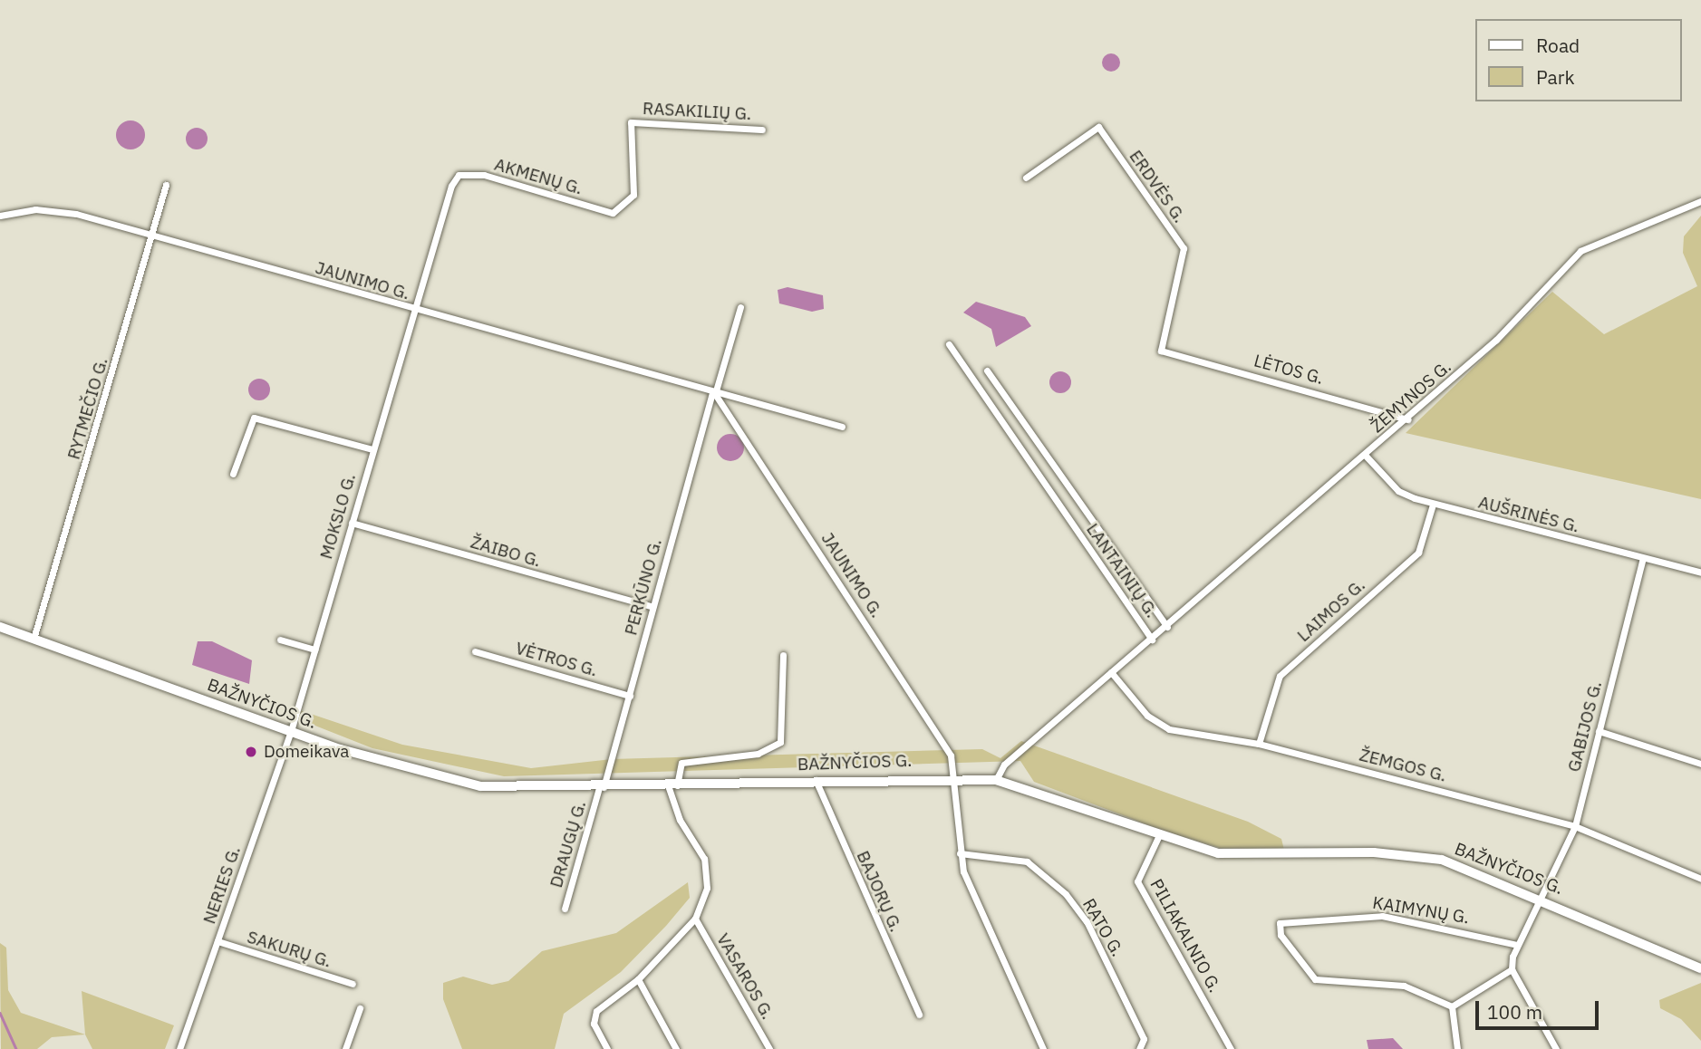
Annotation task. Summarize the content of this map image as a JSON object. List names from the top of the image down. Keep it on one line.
{"streets":{"main road":["BAŽNYČIOS G."],"street":["RASAKILIŲ G.","AKMENŲ G.","ERDVĖS G.","JAUNIMO G.","LĖTOS G.","ŽEMYNOS G.","RYTMEČIO G.","AUŠRINĖS G.","MOKSLO G.","ŽAIBO G.","LANTAINIŲ G.","PERKŪNO G.","LAIMOS G.","VĖTROS G.","GABIJOS G.","ŽEMGOS G.","DRAUGŲ G.","NERIES G.","BAJORŲ G.","KAIMYNŲ G.","RATO G.","PILIAKALNIO G.","SAKURŲ G.","VASAROS G."]},"crossings":[["RASAKILIŲ G.","AKMENŲ G."],["AKMENŲ G.","JAUNIMO G."],["AKMENŲ G.","MOKSLO G."],["ERDVĖS G.","LĖTOS G."],["JAUNIMO G.","RYTMEČIO G."],["JAUNIMO G.","MOKSLO G."],["JAUNIMO G.","PERKŪNO G."],["JAUNIMO G.","BAŽNYČIOS G."],["LĖTOS G.","ŽEMYNOS G."],["ŽEMYNOS G.","AUŠRINĖS G."],["ŽEMYNOS G.","LANTAINIŲ G."],["RYTMEČIO G.","BAŽNYČIOS G."],["AUŠRINĖS G.","LAIMOS G."],["AUŠRINĖS G.","GABIJOS G."],["MOKSLO G.","ŽAIBO G."],["MOKSLO G.","BAŽNYČIOS G."],["MOKSLO G.","NERIES G."],["ŽAIBO G.","PERKŪNO G."],["LANTAINIŲ G.","BAŽNYČIOS G."],["LANTAINIŲ G.","ŽEMGOS G."],["PERKŪNO G.","VĖTROS G."],["PERKŪNO G.","BAŽNYČIOS G."],["PERKŪNO G.","DRAUGŲ G."],["LAIMOS G.","ŽEMGOS G."],["BAŽNYČIOS G.","GABIJOS G."],["BAŽNYČIOS G.","DRAUGŲ G."],["BAŽNYČIOS G.","NERIES G."],["BAŽNYČIOS G.","BAJORŲ G."],["BAŽNYČIOS G.","PILIAKALNIO G."],["GABIJOS G.","ŽEMGOS G."],["GABIJOS G.","KAIMYNŲ G."],["NERIES G.","SAKURŲ G."]],"places":["Domeikava"],"legend":["Road","Park"],"scale_bar":"100 m"}
